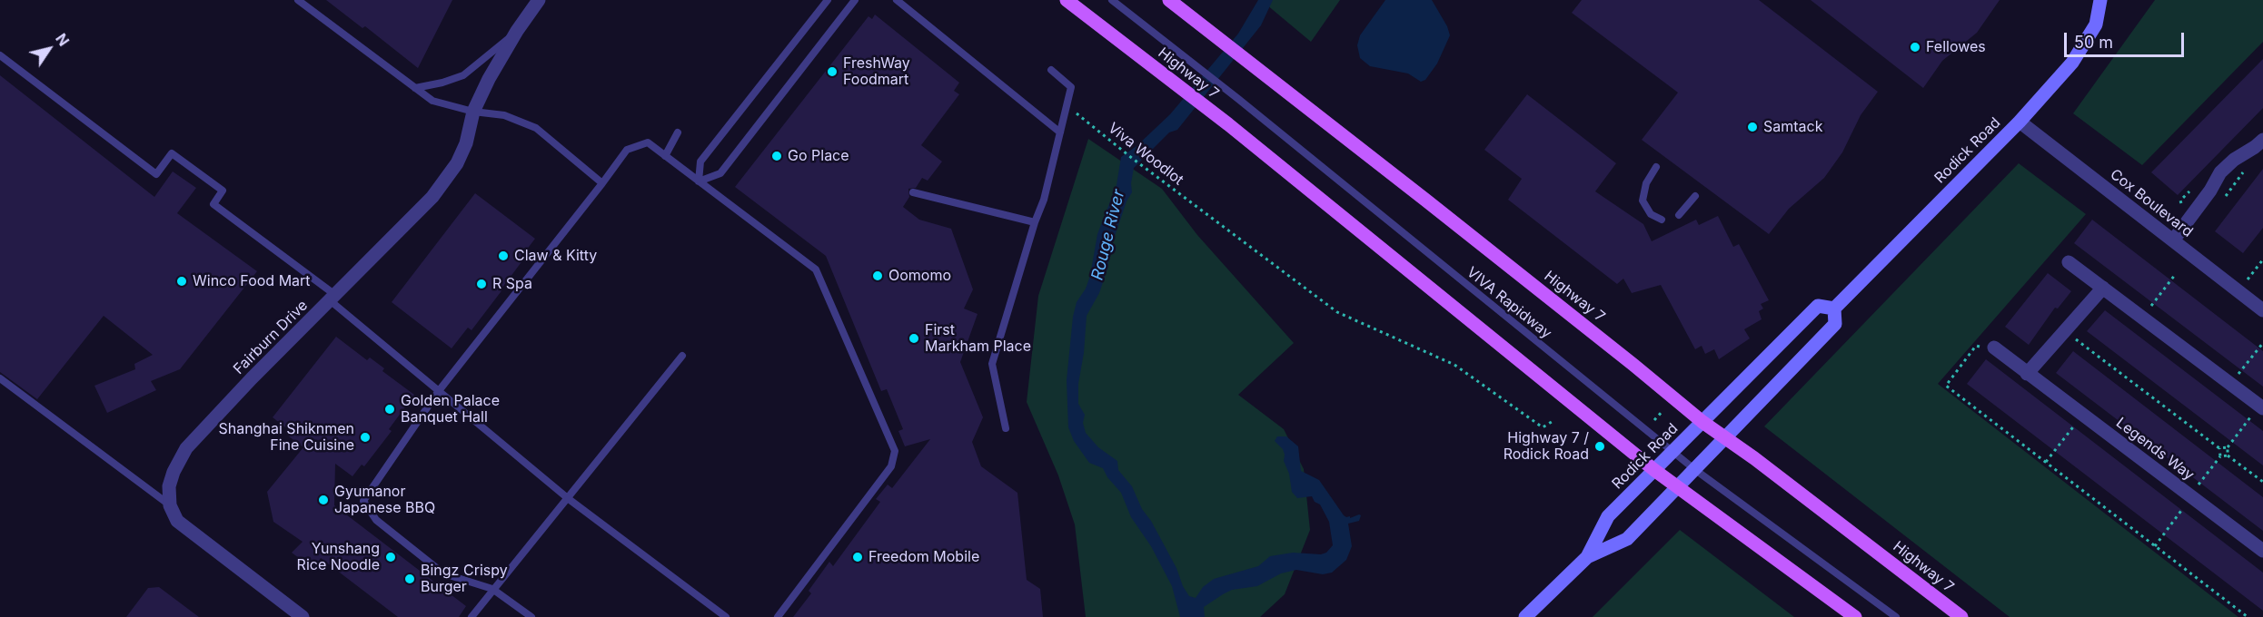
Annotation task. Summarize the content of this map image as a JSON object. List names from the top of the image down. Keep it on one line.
{"streets":{"main road":["Highway 7","Rodick Road"],"street":["Cox Boulevard","Fairburn Drive","Legends Way"],"lane":["VIVA Rapidway"],"path":["Viva Woodlot"]},"crossings":[["Highway 7","Rodick Road"],["Rodick Road","Cox Boulevard"],["Rodick Road","VIVA Rapidway"]],"water":["Rouge River"],"places":["Fellowes","FreshWay Foodmart","Samtack","Go Place","Claw & Kitty","Oomomo","Winco Food Mart","R Spa","First Markham Place","Golden Palace Banquet Hall","Shanghai Shiknmen Fine Cuisine","Highway 7 / Rodick Road","Gyumanor Japanese BBQ","Yunshang Rice Noodle","Freedom Mobile","Bingz Crispy Burger"],"scale_bar":"50 m","north":"top right"}
